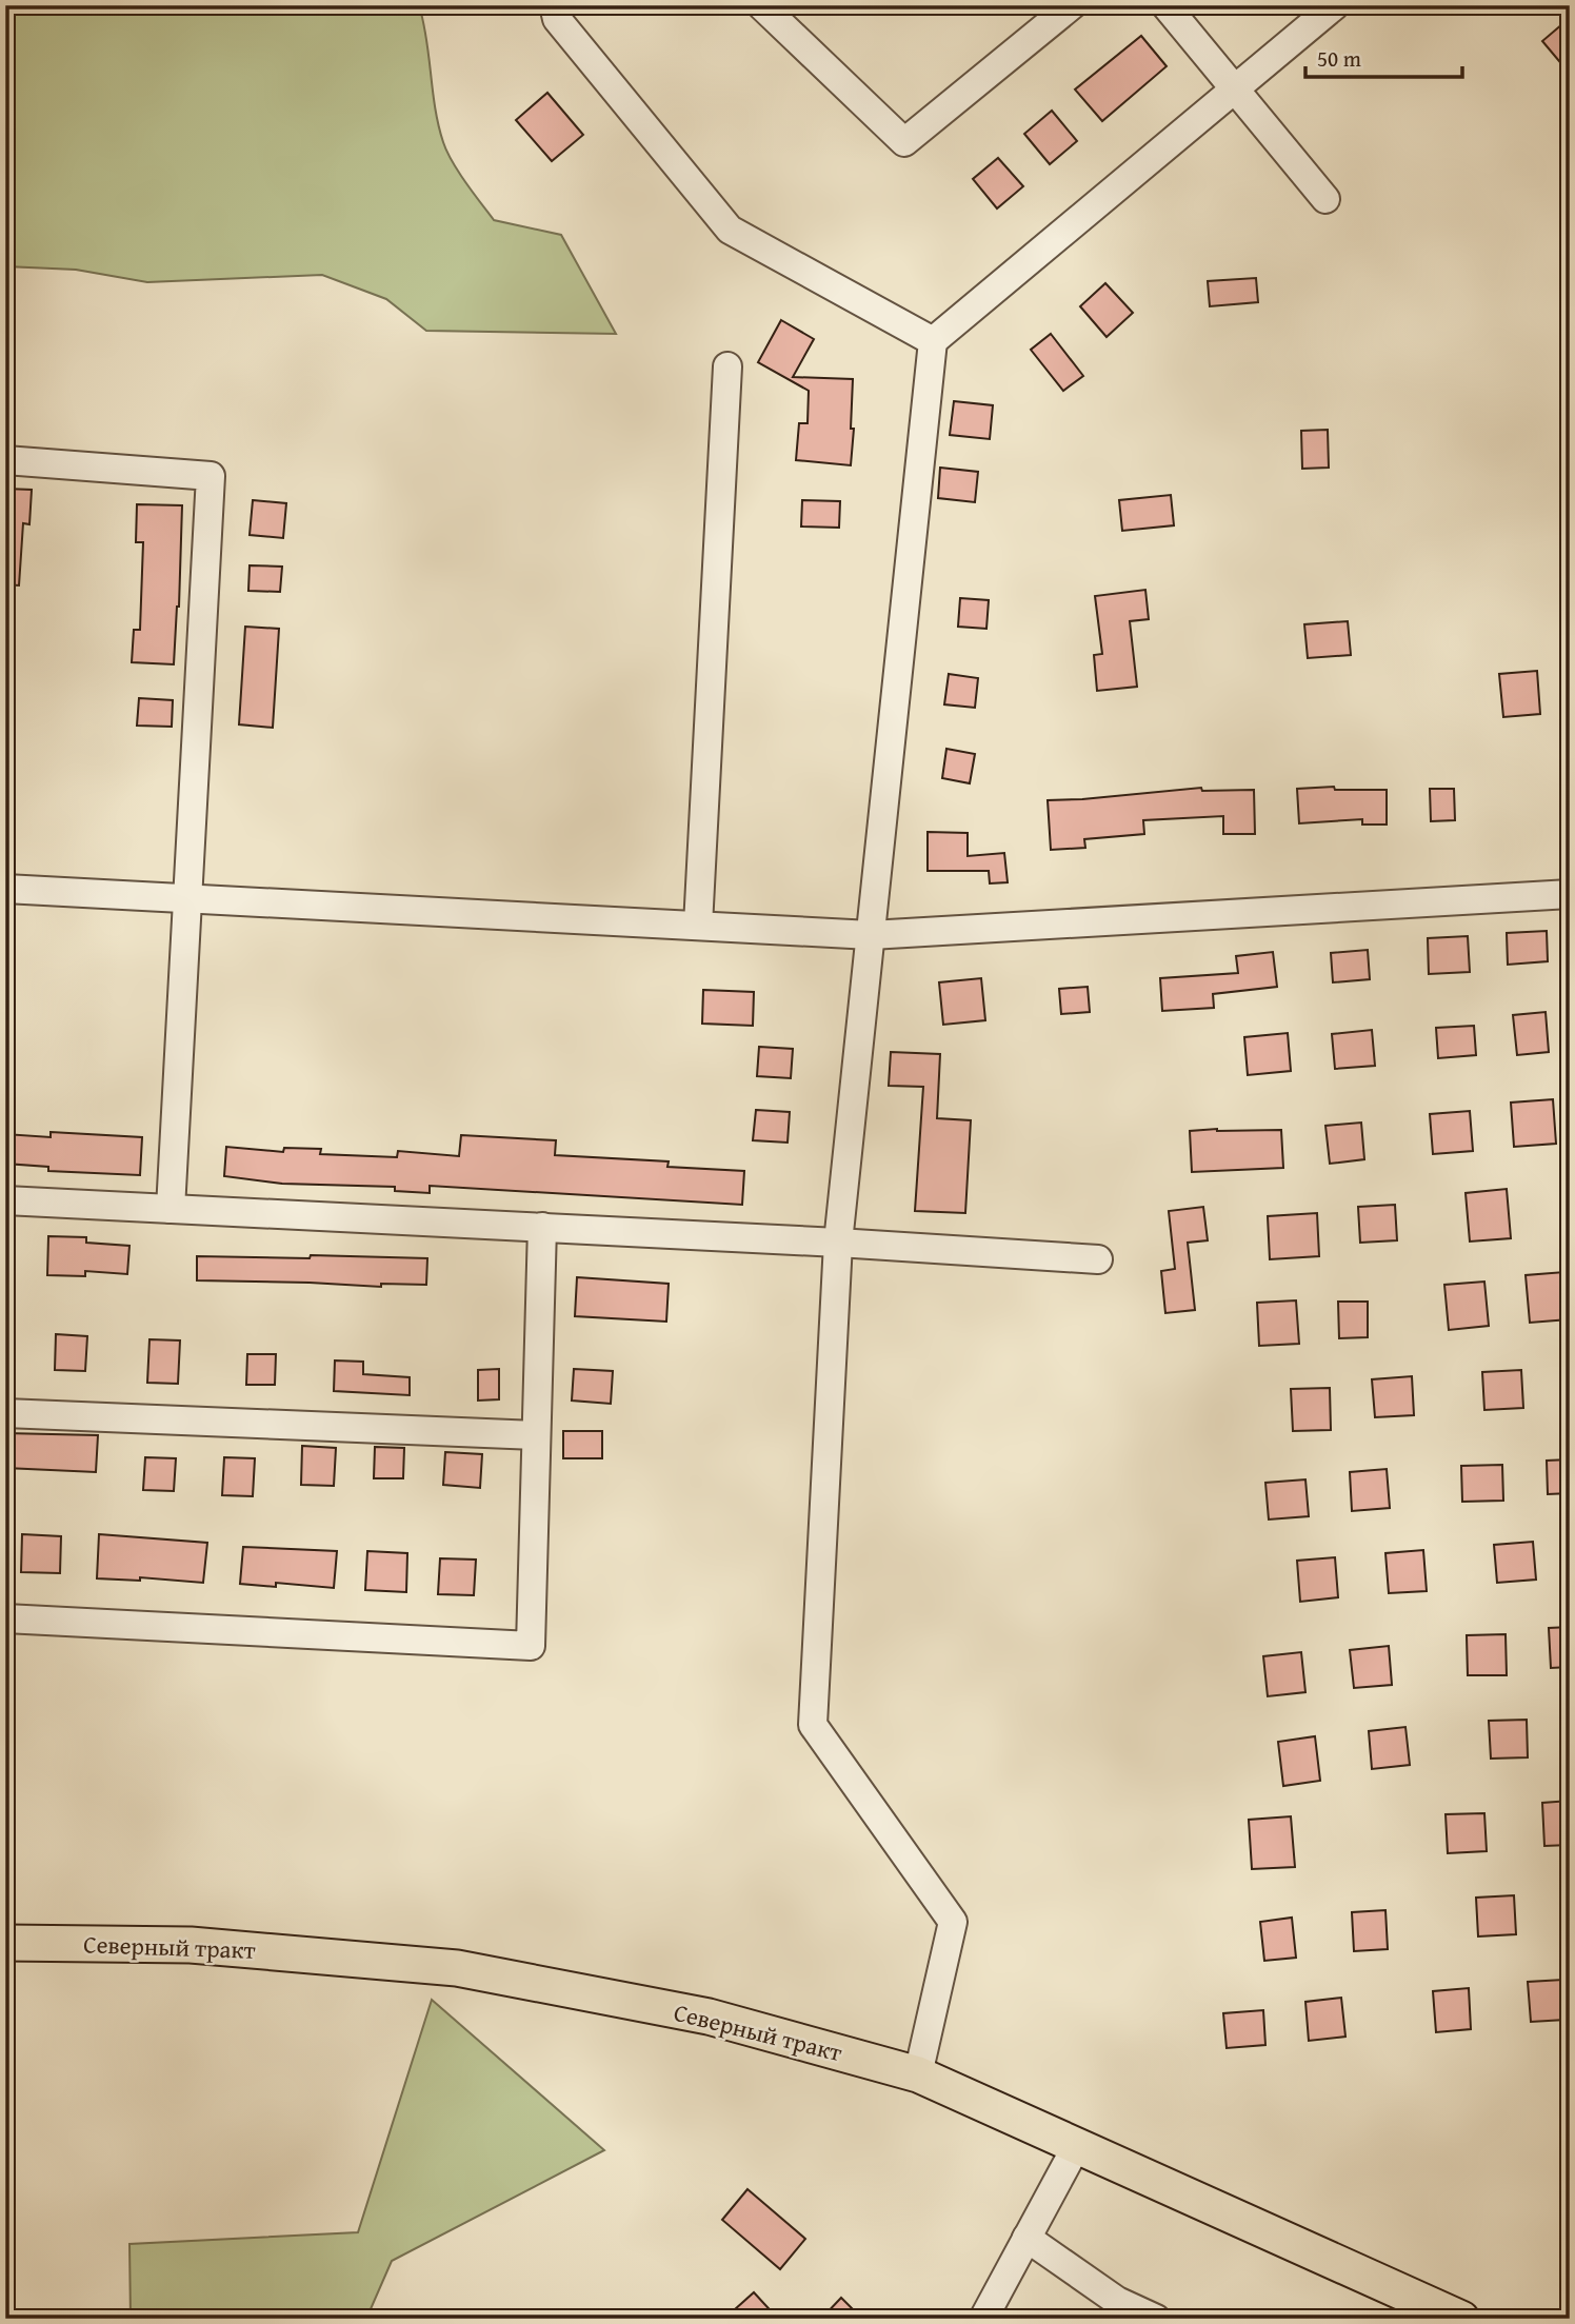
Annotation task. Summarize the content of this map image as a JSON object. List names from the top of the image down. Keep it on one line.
{"streets":{"main road":["Северный тракт"]},"scale_bar":"50 m"}
